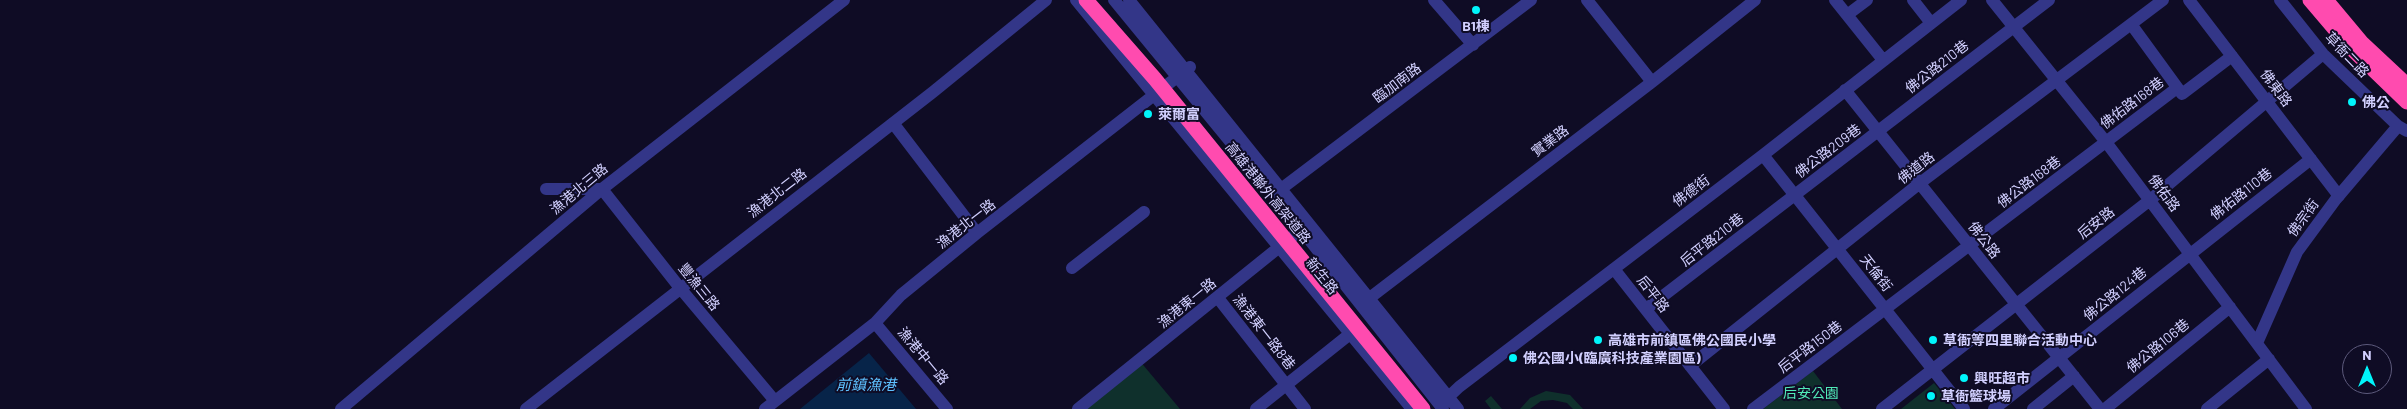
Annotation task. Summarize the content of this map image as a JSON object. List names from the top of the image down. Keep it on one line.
{"streets":{"highway":["高雄港聯外高架道路"],"street":["草衙二路","佛公路210巷","臨加南路","佛東路","佛佑路168巷","實業路","佛公路209巷","佛道路","佛公路168巷","漁港北三路","佛德街","漁港北二路","佛佑路","佛佑路110巷","佛宗街","后安路","漁港北一路","后平路210巷","佛公路","天倫街","新生路","豐漁三路","后平路","佛公路124巷","漁港東一路","漁港東一路8巷","佛公路106巷","后平路150巷","漁港中一路"]},"crossings":[["草衙二路","佛宗街"],["草衙二路","后安路"],["佛公路210巷","佛公路209巷"],["佛公路210巷","佛佑路"],["佛公路210巷","佛公路"],["臨加南路","新生路"],["佛東路","佛佑路110巷"],["佛東路","佛宗街"],["佛東路","后安路"],["佛佑路168巷","佛公路168巷"],["佛佑路168巷","佛佑路"],["實業路","新生路"],["佛公路209巷","后平路210巷"],["佛公路209巷","佛公路"],["佛公路209巷","天倫街"],["佛道路","佛佑路"],["佛道路","佛公路"],["佛道路","天倫街"],["佛道路","后平路"],["佛公路168巷","佛佑路"],["佛公路168巷","佛公路"],["佛公路168巷","天倫街"],["佛公路168巷","后平路150巷"],["漁港北三路","豐漁三路"],["佛德街","高雄港聯外高架道路"],["佛德街","佛公路"],["佛德街","天倫街"],["佛德街","新生路"],["佛德街","后平路"],["漁港北二路","豐漁三路"],["高雄港聯外高架道路","新生路"],["佛佑路","佛佑路110巷"],["佛佑路","佛宗街"],["佛佑路","后安路"],["佛佑路","佛公路124巷"],["佛佑路","佛公路106巷"],["佛佑路110巷","佛公路124巷"],["后安路","佛公路"],["后安路","天倫街"],["漁港北一路","新生路"],["漁港北一路","豐漁三路"],["漁港北一路","漁港中一路"],["后平路210巷","天倫街"],["后平路210巷","后平路"],["佛公路","佛公路124巷"],["天倫街","后平路150巷"],["新生路","漁港東一路"],["漁港東一路","漁港東一路8巷"]],"water":["前鎮漁港"],"parks":["后安公園"],"places":["B1棟","佛公","萊爾富","高雄市前鎮區佛公國民小學","草衙等四里聯合活動中心","佛公國小(臨廣科技產業園區)","興旺超市","草衙籃球場"],"north":"top"}
